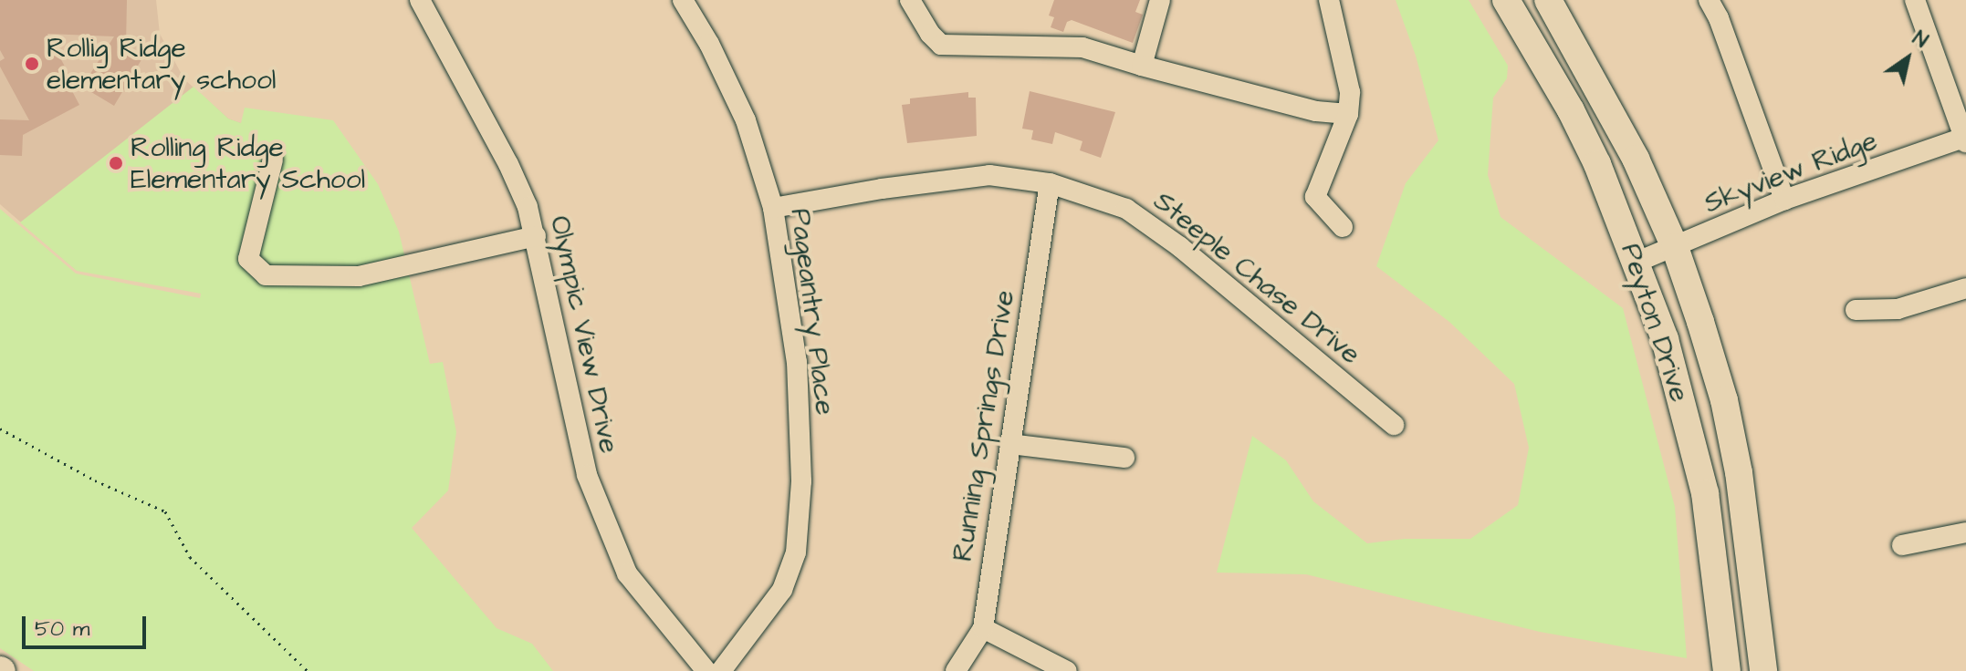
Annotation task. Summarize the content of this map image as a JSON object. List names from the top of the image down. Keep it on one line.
{"streets":{"main road":["Peyton Drive"],"street":["Skyview Ridge","Steeple Chase Drive","Pageantry Place","Olympic View Drive","Running Springs Drive"]},"crossings":[["Skyview Ridge","Peyton Drive"],["Steeple Chase Drive","Pageantry Place"],["Steeple Chase Drive","Running Springs Drive"]],"places":["Rollig Ridge elementary school","Rolling Ridge Elementary School"],"scale_bar":"50 m","north":"top right"}
